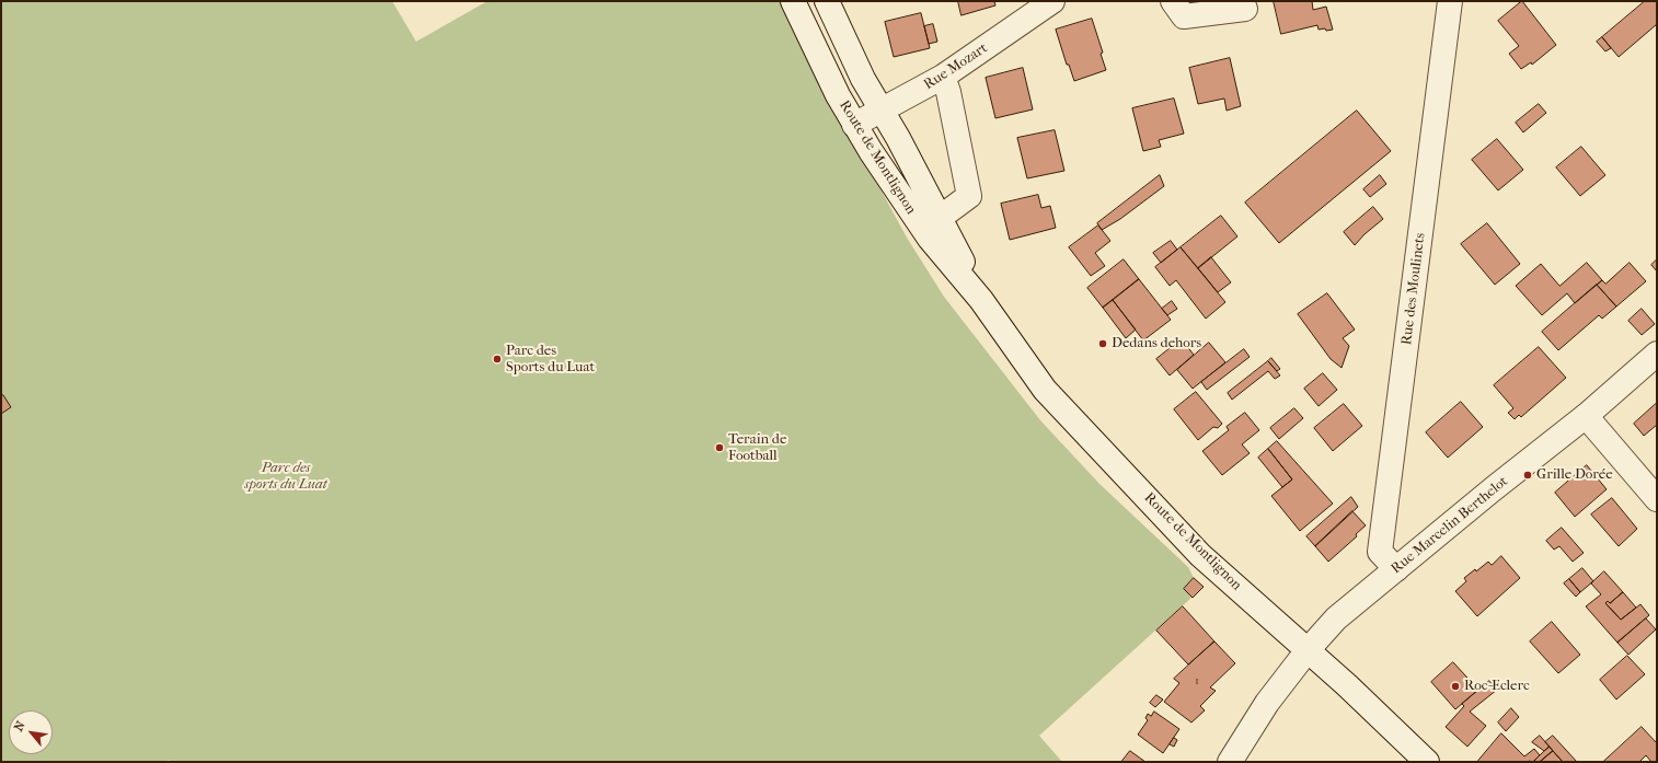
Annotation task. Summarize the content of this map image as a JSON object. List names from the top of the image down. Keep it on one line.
{"streets":{"street":["Rue Mozart","Route de Montlignon","Rue des Moulinets","Rue Marcelin Berthelot"]},"crossings":[["Rue Mozart","Route de Montlignon"],["Route de Montlignon","Rue Marcelin Berthelot"],["Rue des Moulinets","Rue Marcelin Berthelot"]],"parks":["Parc des sports du Luat"],"places":["Dedans dehors","Parc des Sports du Luat","Terain de Football","Grille Dorée","Roc-Eclerc"],"house_numbers":["1"],"north":"top left"}
